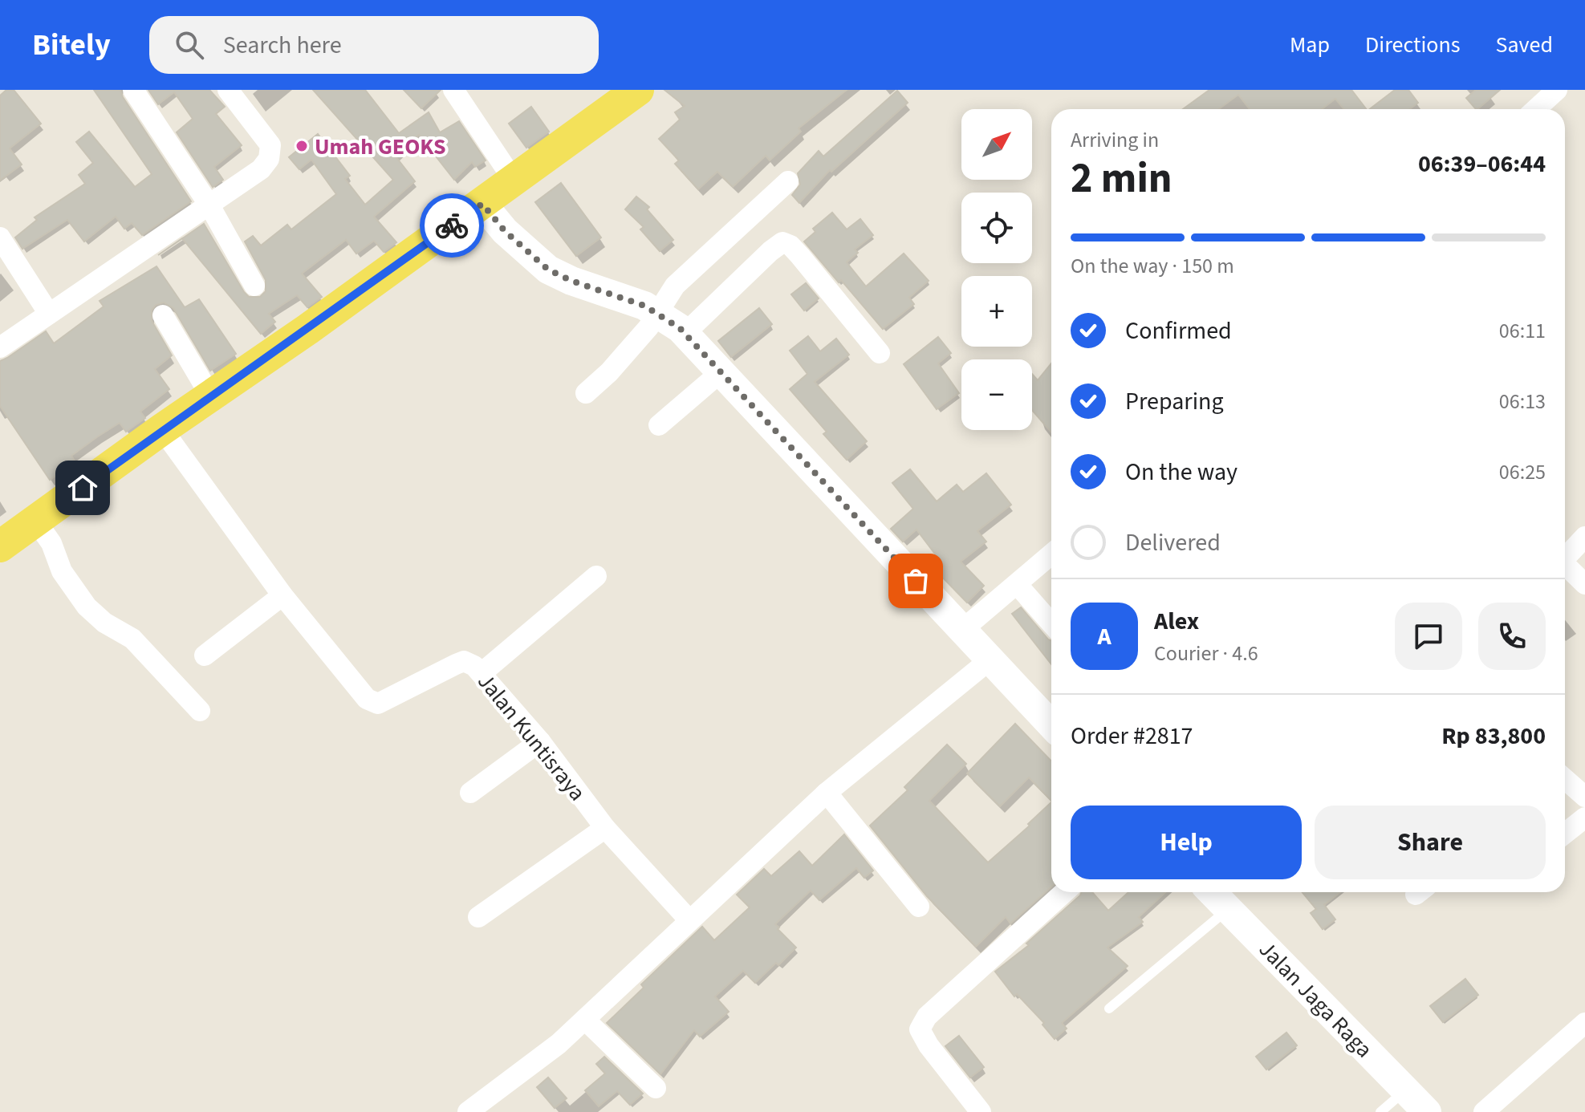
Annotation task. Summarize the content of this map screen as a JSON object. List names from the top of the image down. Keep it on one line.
{"streets":{"street":["Jalan Kuntisraya","Jalan Jaga Raga"]},"places":["Umah GEOKS"],"north":"top right","page":{"header":"Bitely","search":"Search here","nav":["Map","Directions","Saved"],"map_buttons":["+","−"],"heading":["2 min","Arriving in","06:39–06:44"],"panel":["Alex","Courier · 4.6","Order #2817","Rp 83,800"],"bar":"On the way · 150 m","list":[["Confirmed","06:11"],["Preparing","06:13"],["On the way","06:25"],"Delivered"],"round":"A","buttons":["Help","Share"]}}
